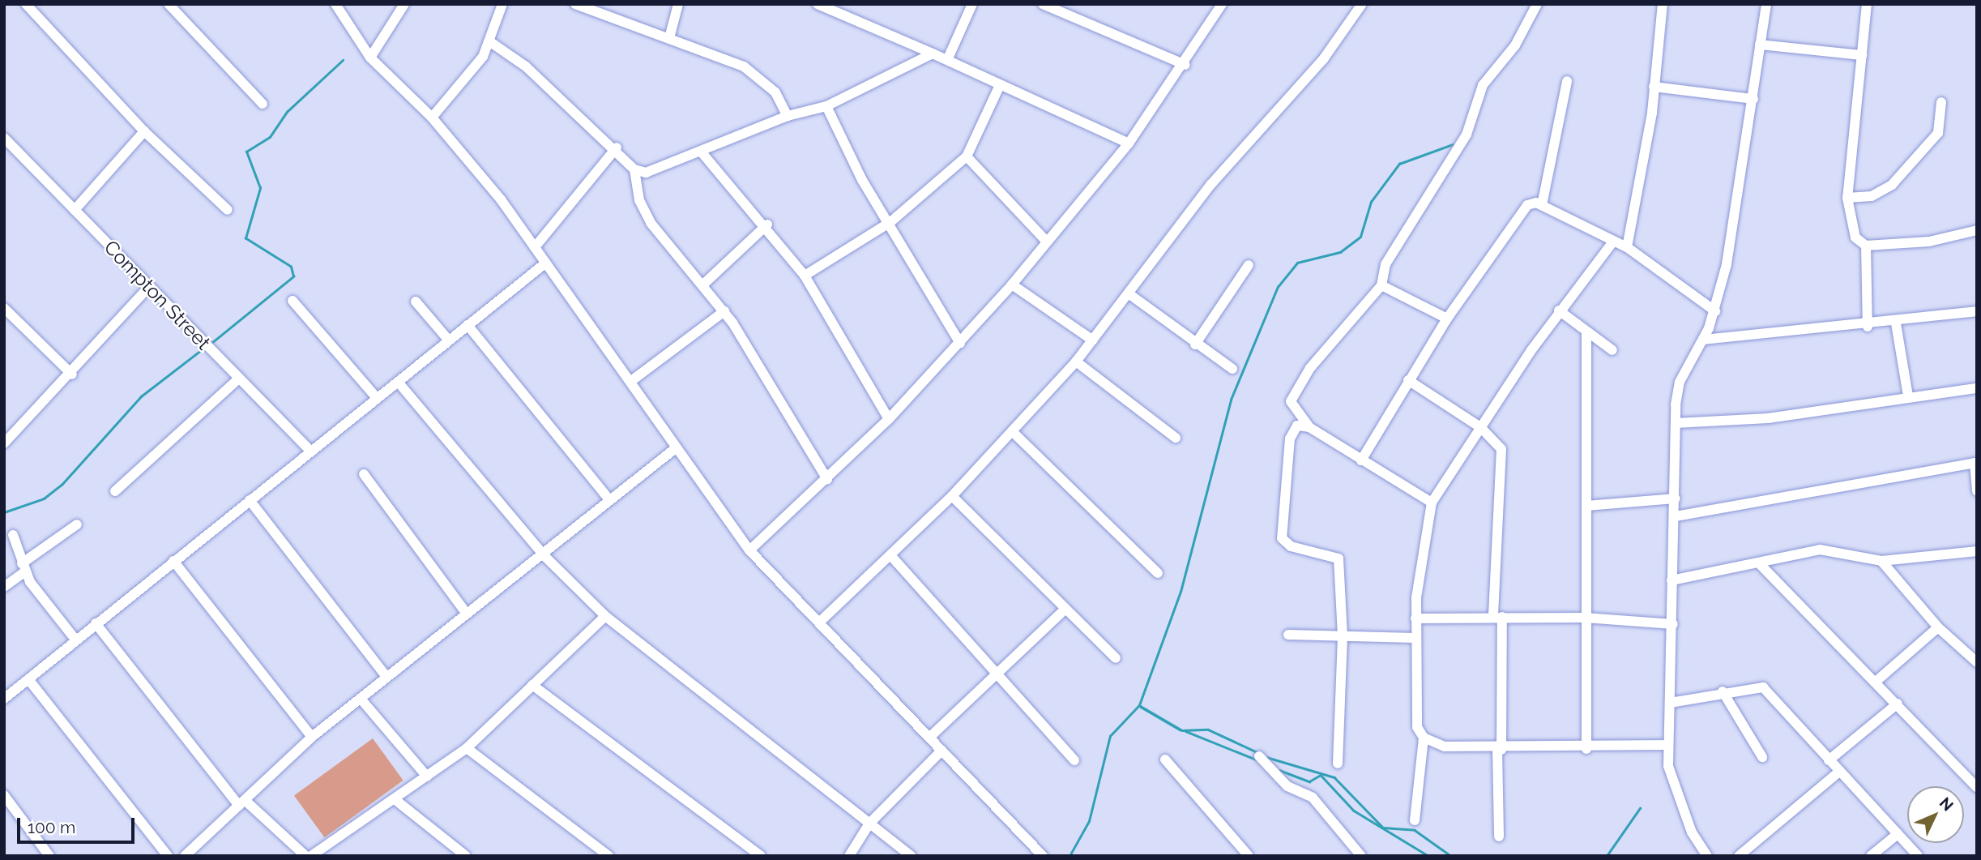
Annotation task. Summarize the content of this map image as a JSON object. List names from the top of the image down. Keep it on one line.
{"streets":{"street":["Compton Street"]},"scale_bar":"100 m","north":"top right"}
